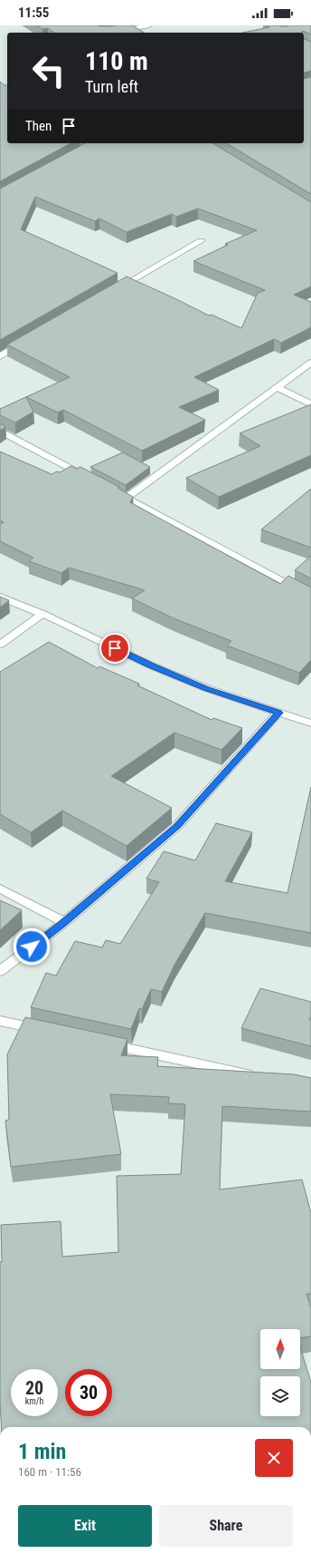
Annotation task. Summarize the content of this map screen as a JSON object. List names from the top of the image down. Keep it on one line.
{"north":"top","page":{"status":"11:55","turn":["110 m","Turn left"],"then":"Then","speed":"20 km/h","limit":"30","heading":["1 min","160 m · 11:56"],"buttons":["Exit","Share"]}}
